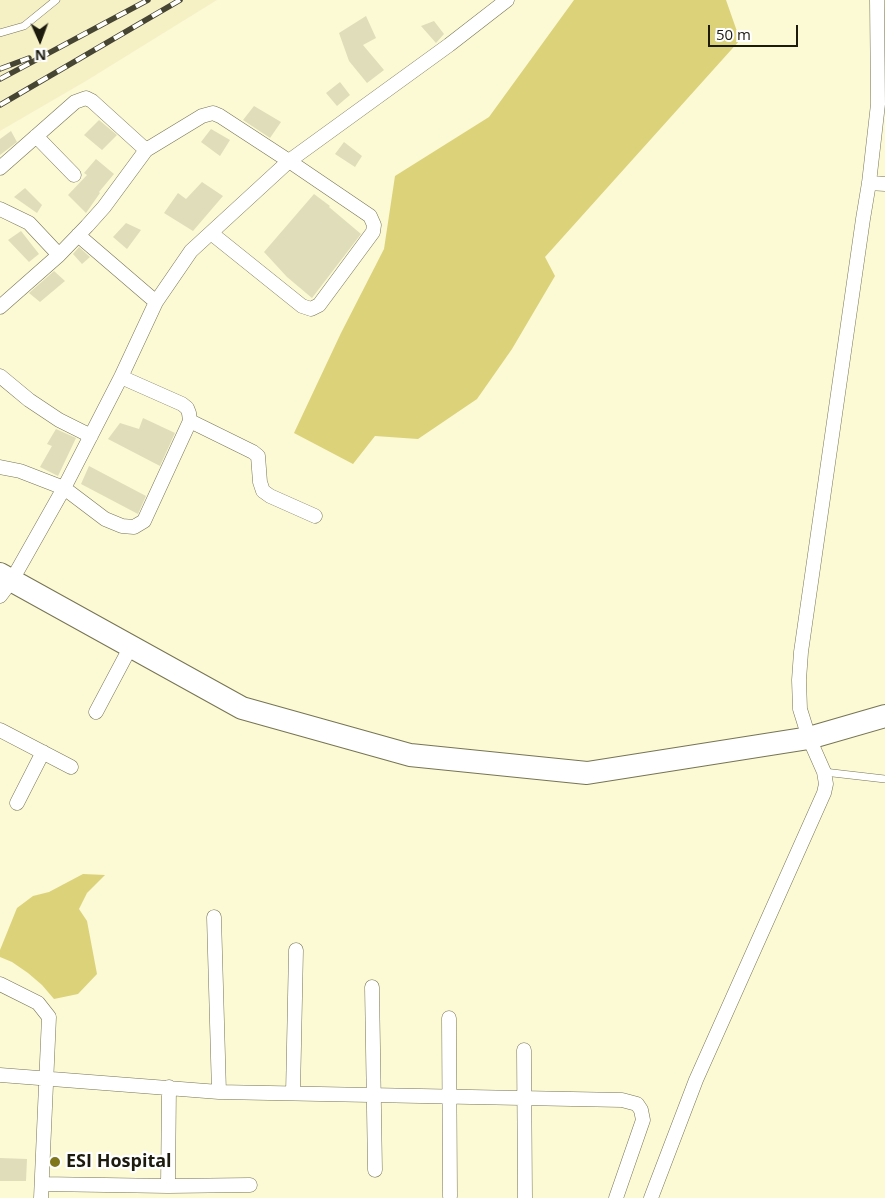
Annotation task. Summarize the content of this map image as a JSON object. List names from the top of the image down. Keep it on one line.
{"places":["ESI Hospital"],"scale_bar":"50 m","north":"bottom"}
